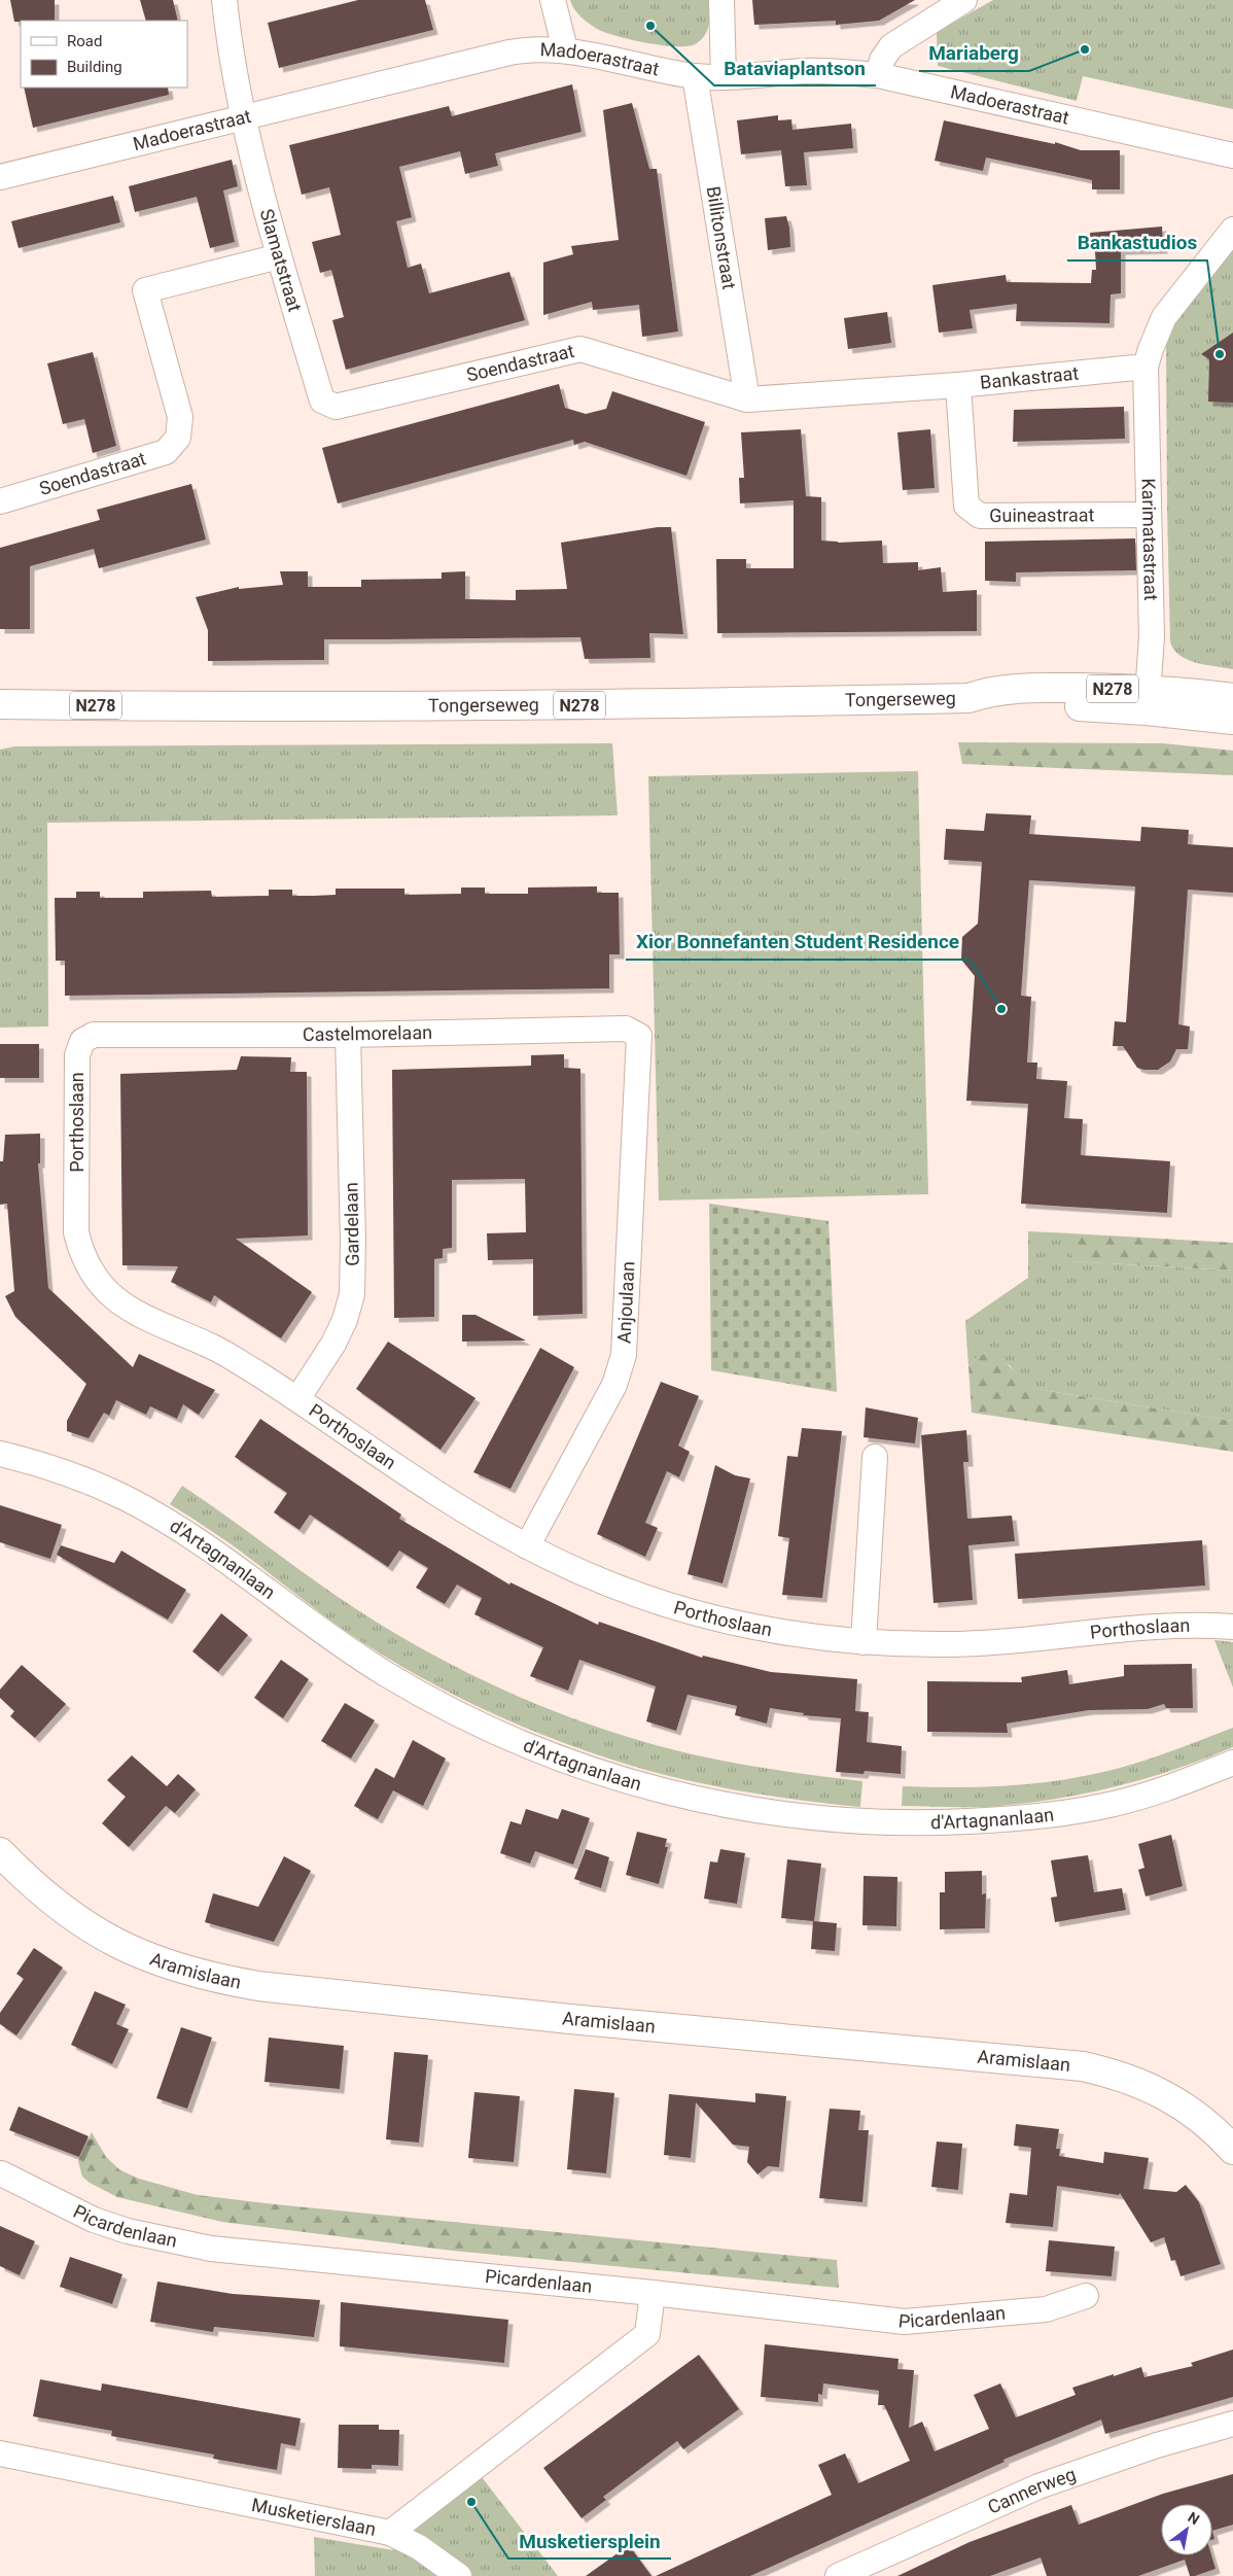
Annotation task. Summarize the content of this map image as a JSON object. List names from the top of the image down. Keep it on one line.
{"streets":{"main road":["N278","Tongerseweg","Aramislaan"],"street":["Madoerastraat","Billitonstraat","Slamatstraat","Soendastraat","Bankastraat","Guineastraat","Karimatastraat","Castelmorelaan","Porthoslaan","Gardelaan","Anjoulaan","d'Artagnanlaan","Picardenlaan","Cannerweg","Musketierslaan"]},"crossings":[["Madoerastraat","Billitonstraat"],["Madoerastraat","Slamatstraat"],["Billitonstraat","Soendastraat"],["Billitonstraat","Bankastraat"],["Slamatstraat","Soendastraat"],["Soendastraat","Bankastraat"],["Bankastraat","Guineastraat"],["Bankastraat","Karimatastraat"],["Guineastraat","Karimatastraat"],["Karimatastraat","Tongerseweg"],["Castelmorelaan","Porthoslaan"],["Castelmorelaan","Gardelaan"],["Castelmorelaan","Anjoulaan"],["Porthoslaan","Gardelaan"],["Porthoslaan","Anjoulaan"],["Picardenlaan","Musketierslaan"]],"places":["Bataviaplantson","Mariaberg","Bankastudios","Xior Bonnefanten Student Residence","Musketiersplein"],"legend":["Road","Building"],"north":"top right"}
